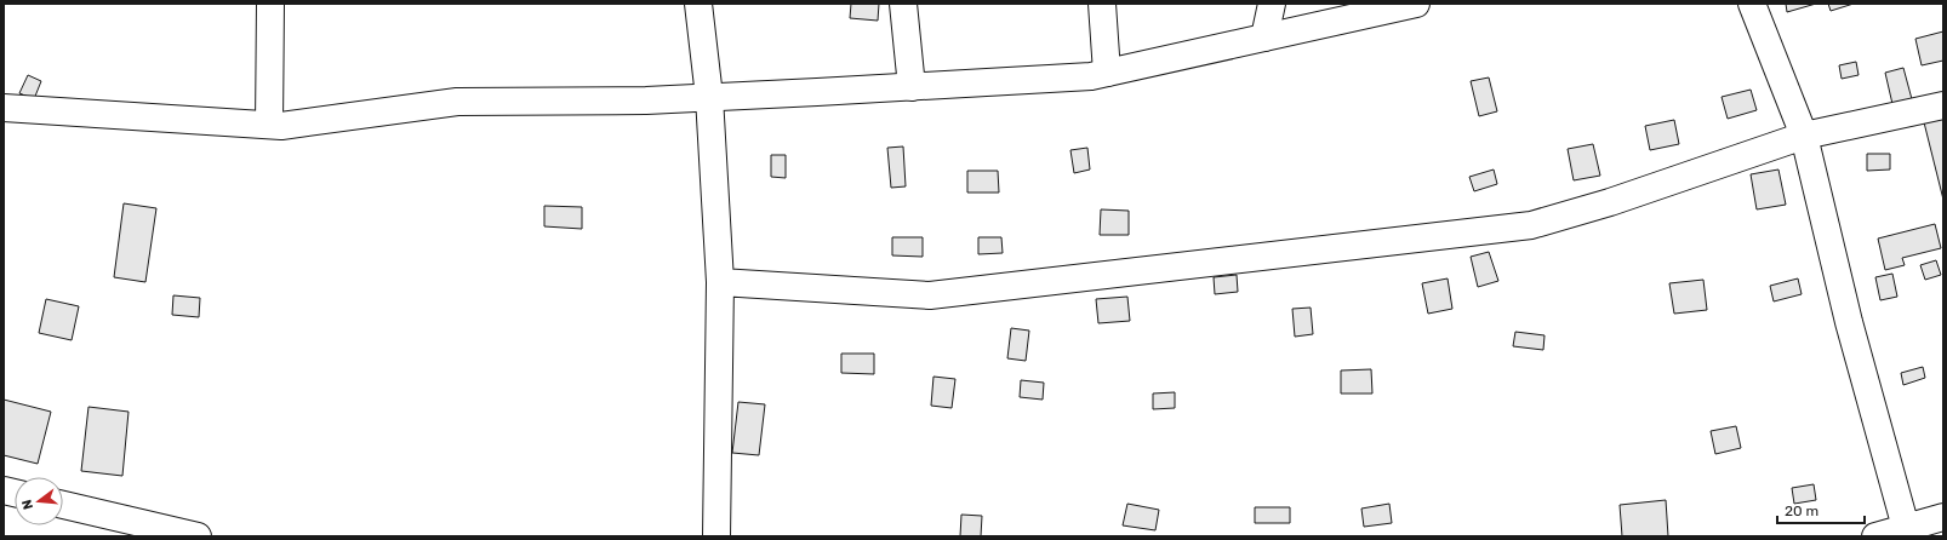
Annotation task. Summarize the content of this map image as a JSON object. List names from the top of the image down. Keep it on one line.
{"scale_bar":"20 m","north":"left"}
